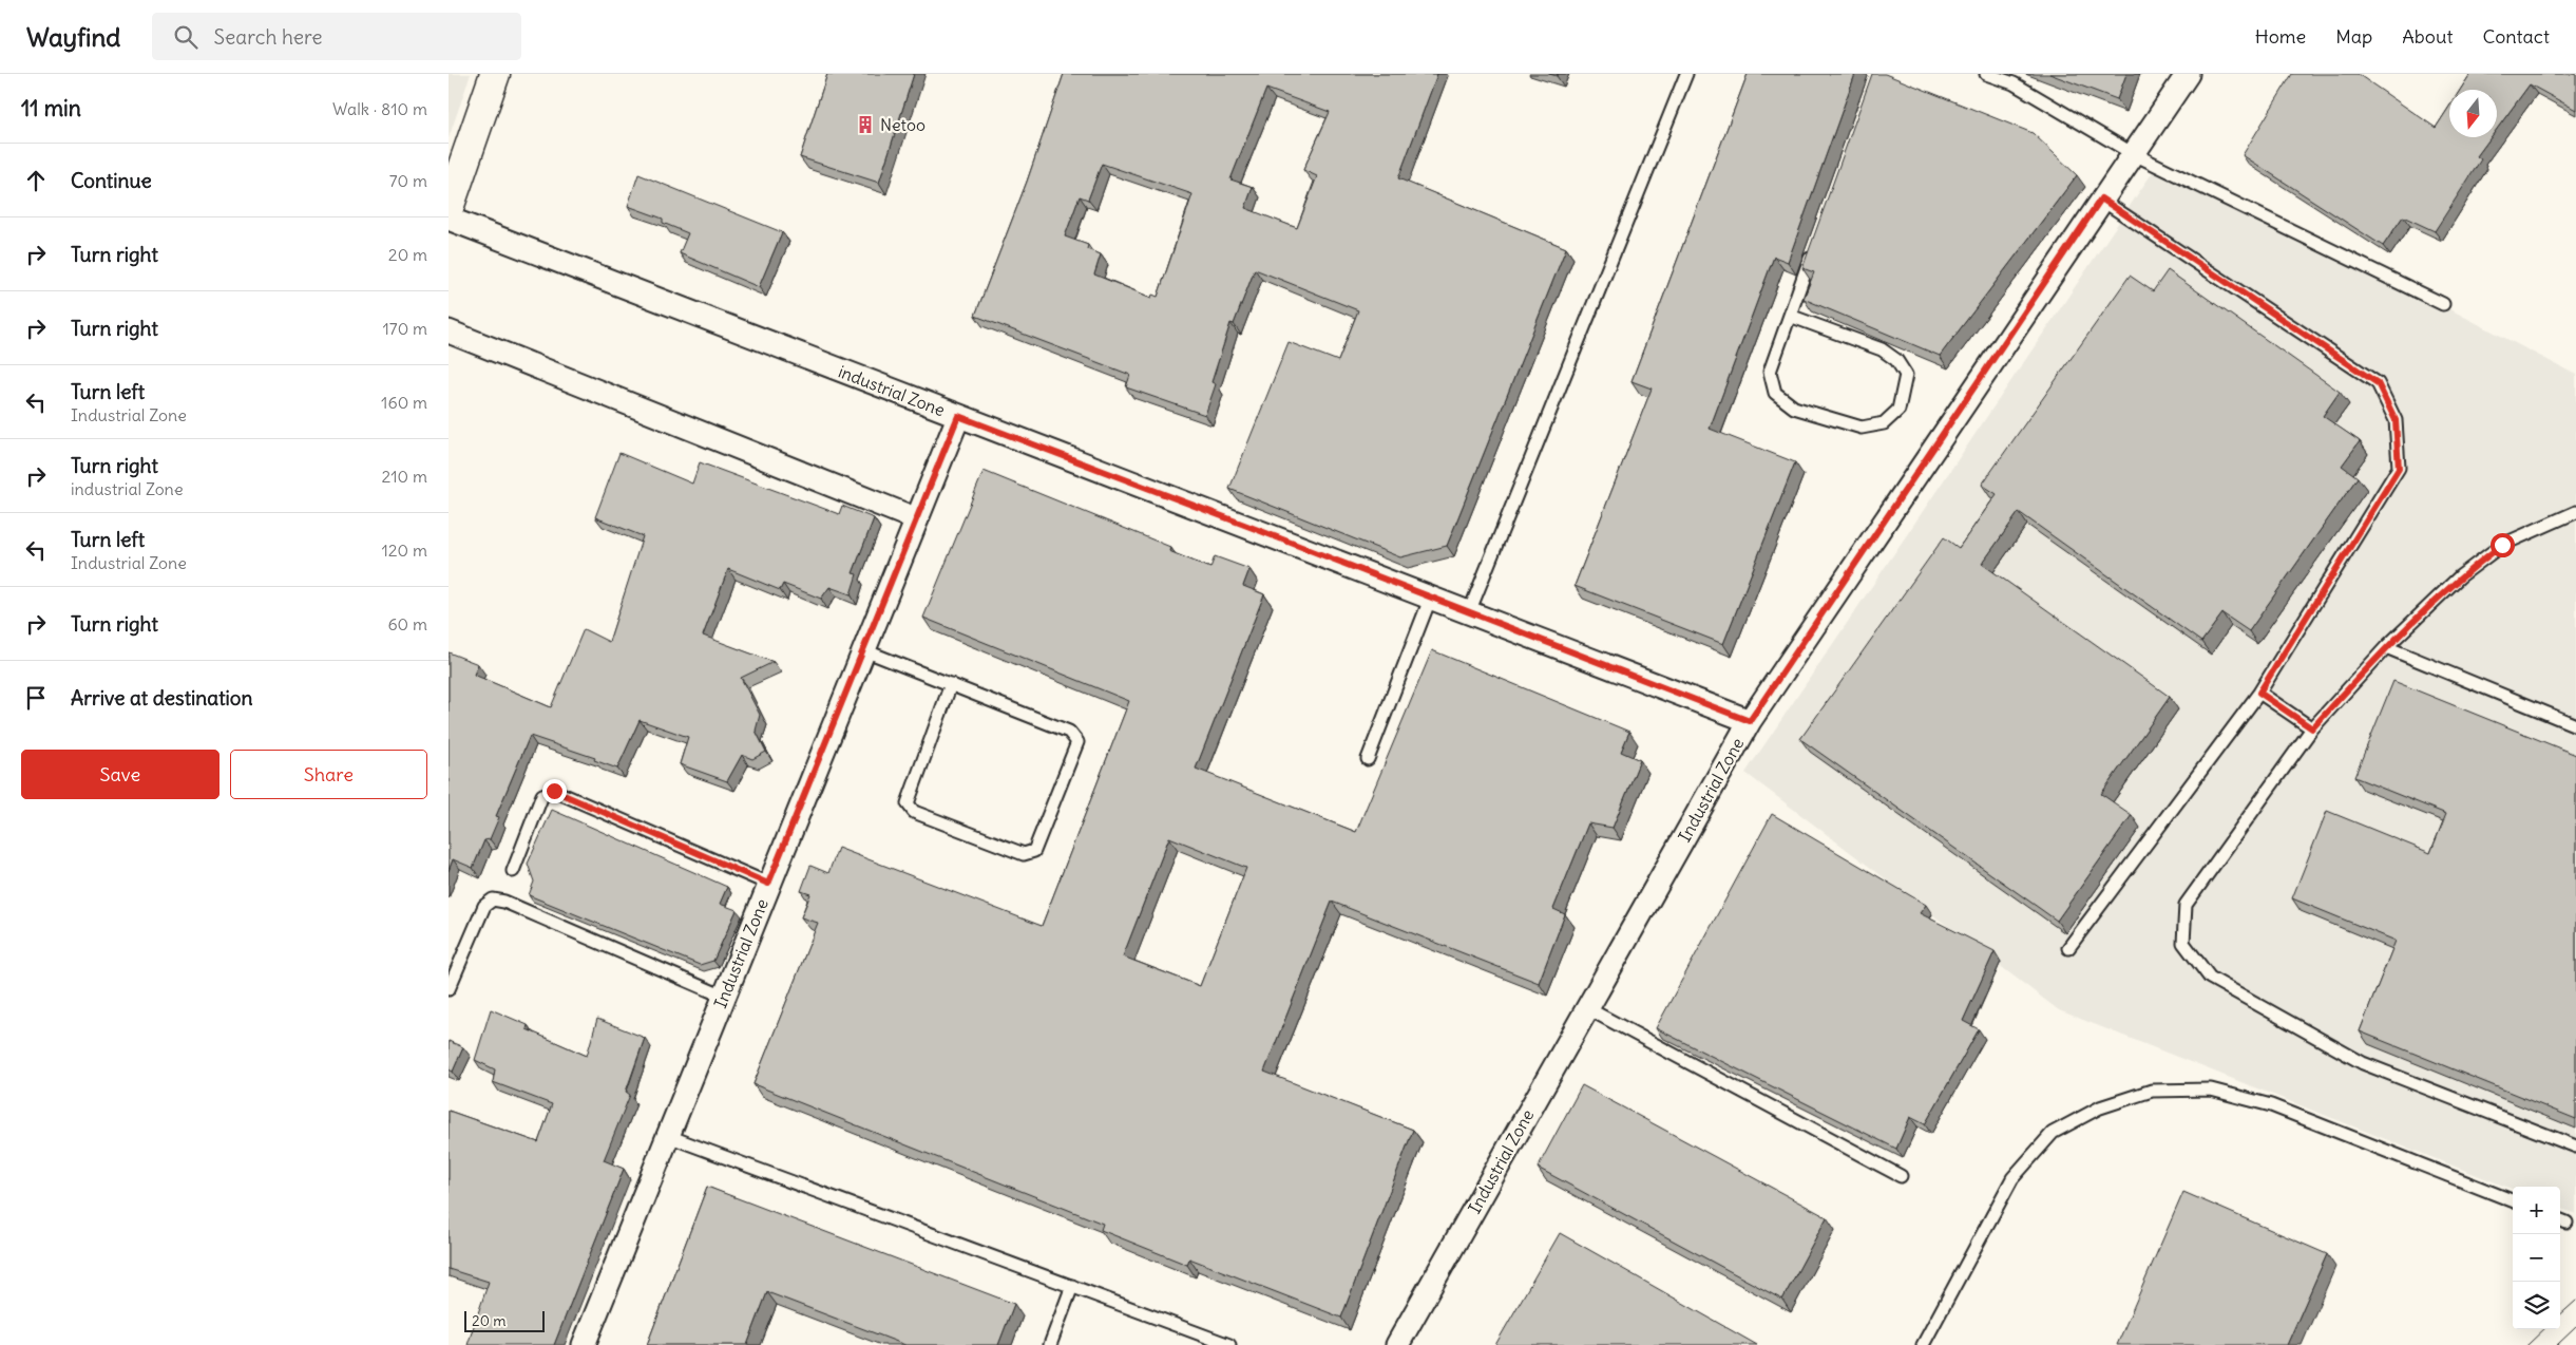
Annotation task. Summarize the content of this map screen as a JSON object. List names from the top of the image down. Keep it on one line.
{"streets":{"street":["industrial Zone","Industrial Zone"]},"crossings":[["industrial Zone","Industrial Zone"]],"places":{"building":["Netoo"]},"scale_bar":"20 m","north":"bottom","page":{"header":"Wayfind","search":"Search here","nav":["Home","Map","About","Contact"],"heading":["11 min","Walk · 810 m"],"list":[["Continue","70 m"],["Turn right","20 m"],["Turn right","170 m"],["Turn left","Industrial Zone","160 m"],["Turn right","industrial Zone","210 m"],["Turn left","Industrial Zone","120 m"],["Turn right","60 m"],"Arrive at destination"],"buttons":["Save","Share"],"map_buttons":["+","−"],"scale":"20 m"}}
